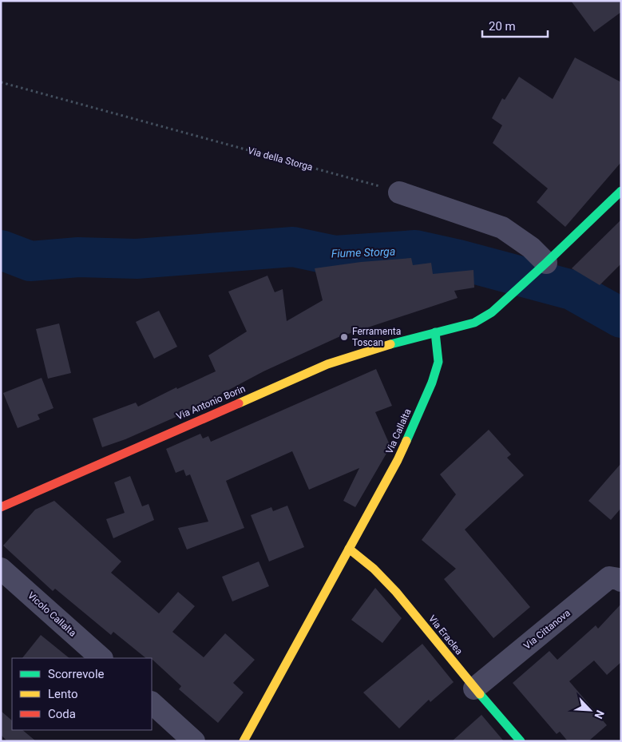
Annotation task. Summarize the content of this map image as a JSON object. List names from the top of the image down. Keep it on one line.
{"streets":{"street":["Via Antonio Borin","Via Callalta","Vicolo Callalta","Via Cittanova","Via Eraclea"],"path":["Via della Storga"]},"crossings":[["Via Antonio Borin","Via Callalta"],["Via Callalta","Via Eraclea"],["Via Cittanova","Via Eraclea"]],"water":["Fiume Storga"],"places":["Ferramenta Toscan"],"legend":["Scorrevole","Lento","Coda"],"scale_bar":"20 m","north":"bottom right"}
